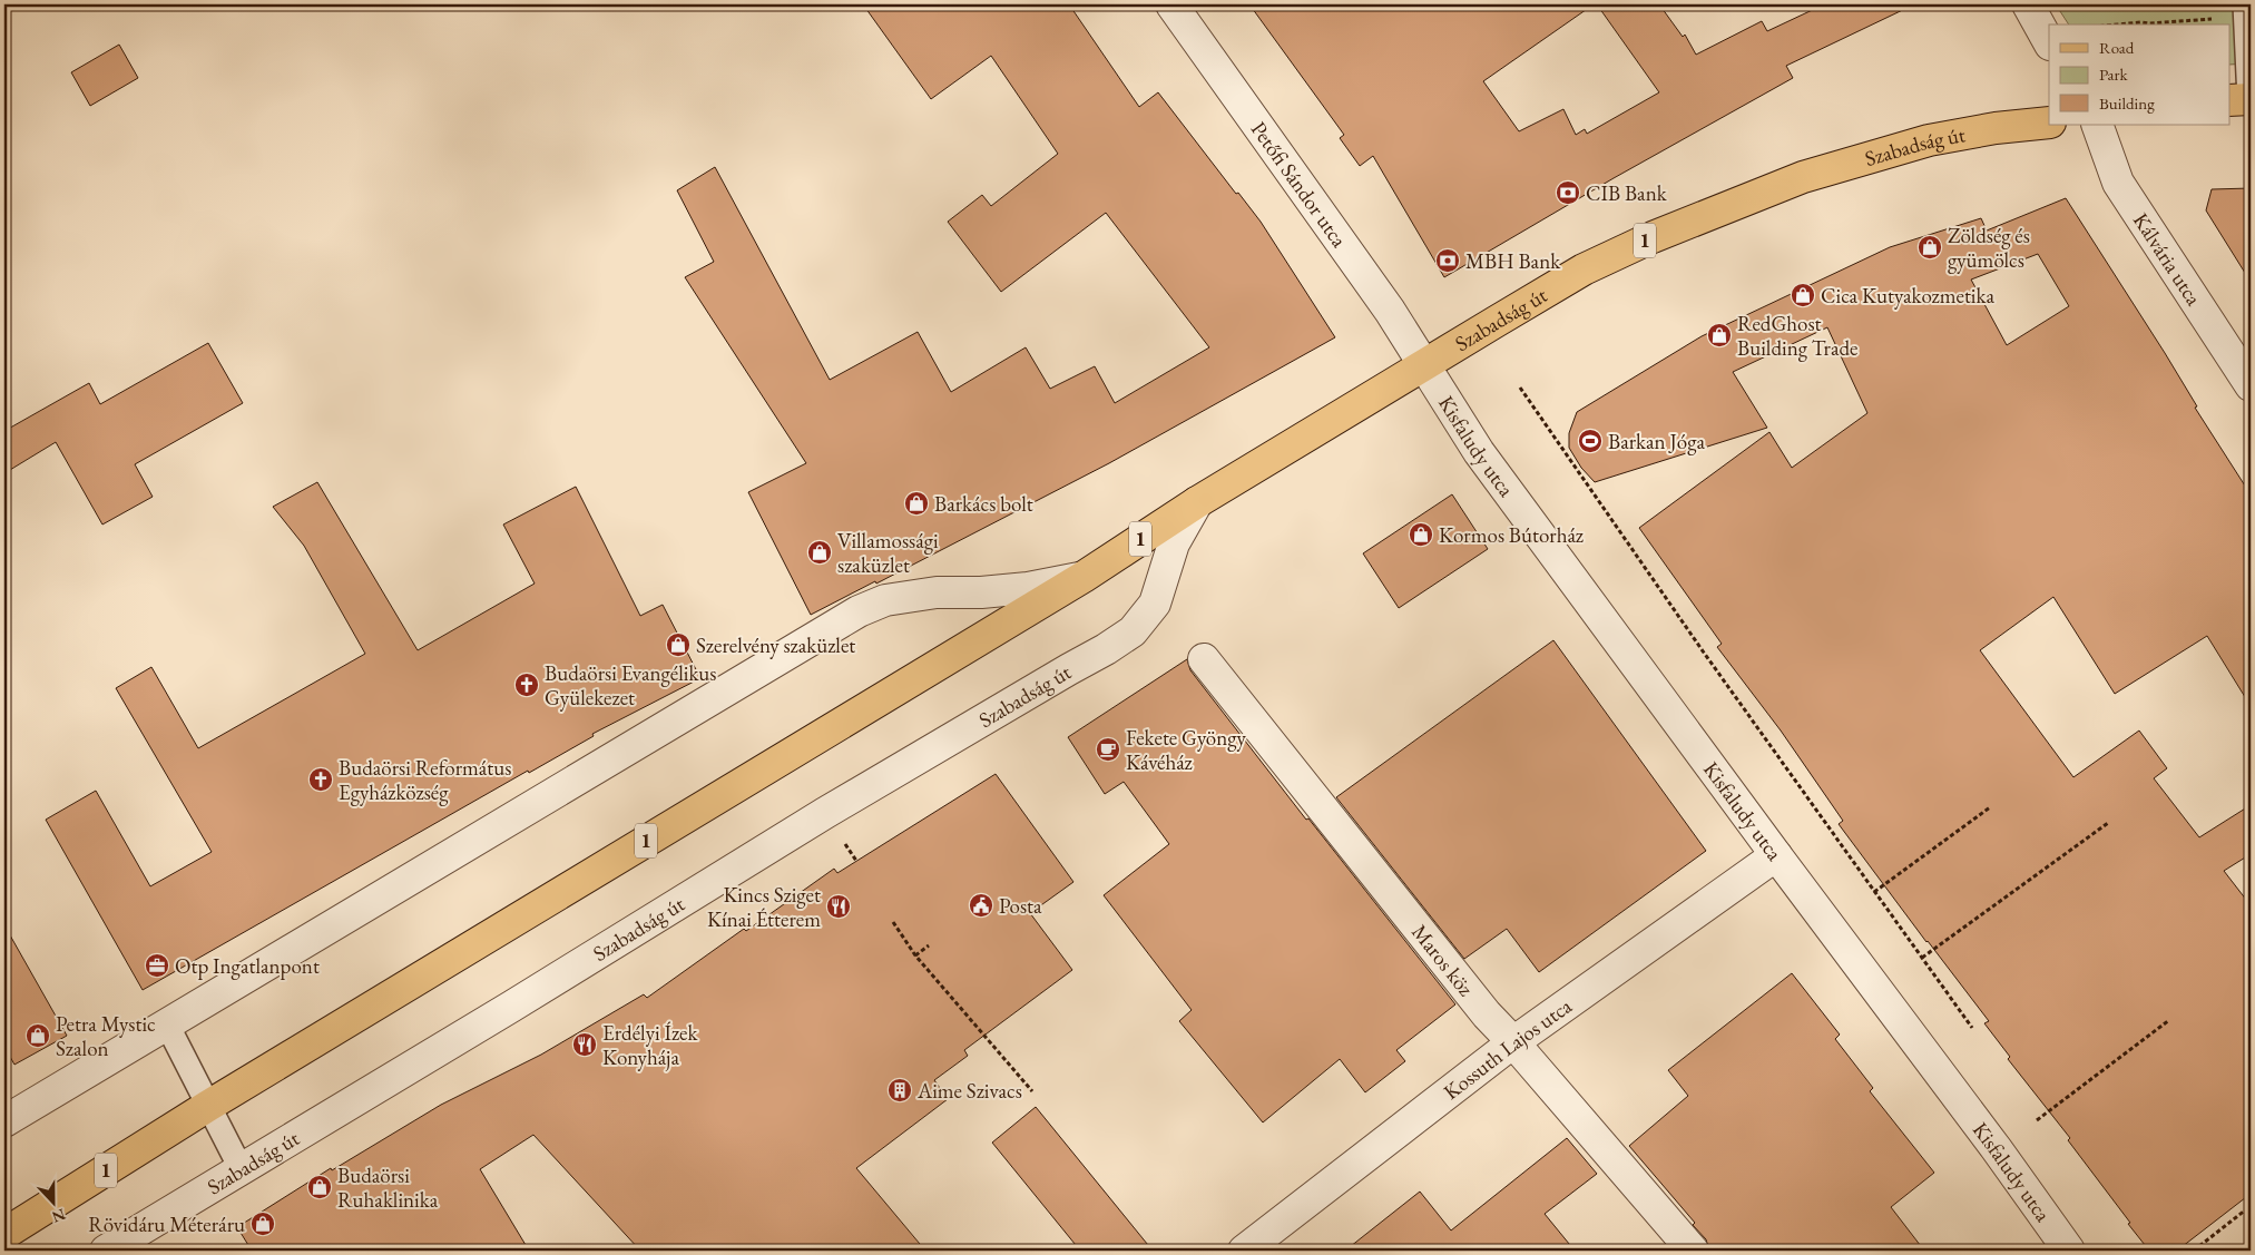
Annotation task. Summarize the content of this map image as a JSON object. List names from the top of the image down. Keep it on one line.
{"streets":{"main road":["Szabadság út","1"],"street":["Petőfi Sándor utca","Kálvária utca","Kisfaludy utca","Maros köz","Kossuth Lajos utca"]},"crossings":[["Szabadság út","Petőfi Sándor utca"],["Szabadság út","Kisfaludy utca"],["Petőfi Sándor utca","Kisfaludy utca"],["Kisfaludy utca","Kossuth Lajos utca"],["Maros köz","Kossuth Lajos utca"]],"places":{"bank":["CIB Bank","MBH Bank"],"shop":["Zöldség és gyümölcs","Cica Kutyakozmetika","RedGhost Building Trade","Barkács bolt","Kormos Bútorház","Villamossági szaküzlet","Szerelvény szaküzlet","Petra Mystic Szalon","Budaörsi Ruhaklinika","Rövidáru Méteráru"],"sports":["Barkan Jóga"],"church":["Budaörsi Evangélikus Gyülekezet","Budaörsi Református Egyházközség"],"cafe":["Fekete Gyöngy Kávéház"],"public building":["Posta"],"restaurant":["Kincs Sziget Kínai Étterem","Erdélyi Ízek Konyhája"],"office":["Otp Ingatlanpont"],"building":["Aime Szivacs"]},"legend":["Road","Park","Building"],"north":"bottom"}
